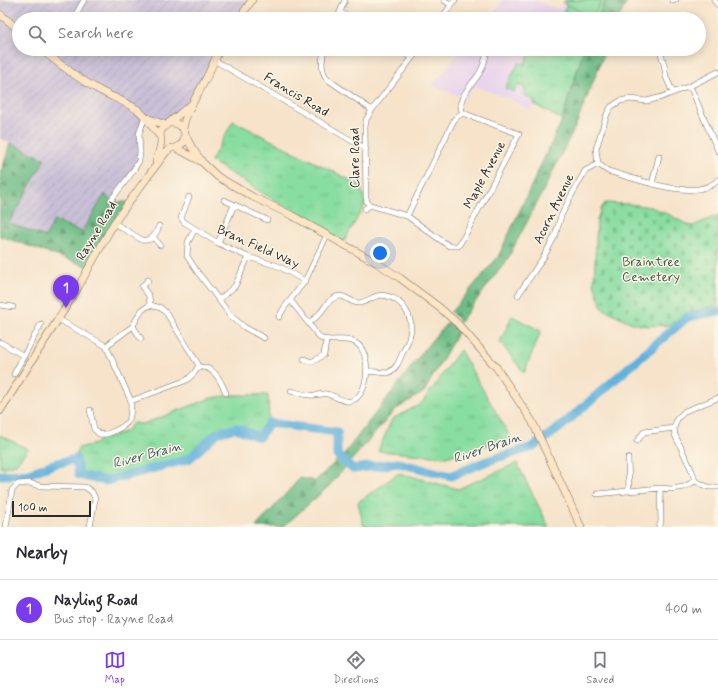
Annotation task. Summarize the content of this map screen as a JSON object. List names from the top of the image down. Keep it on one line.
{"streets":{"main road":["Rayne Road"],"street":["Francis Road","Clare Road","Maple Avenue","Acorn Avenue","Bran Field Way"]},"crossings":[["Francis Road","Clare Road"],["Francis Road","Rayne Road"]],"water":["River Brain"],"parks":["Braintree Cemetery"],"scale_bar":"100 m","page":{"search":"Search here","pins":"1","scale":"100 m","heading":"Nearby","list":[{"mark":"1","name":"Nayling Road","note":"Bus stop · Rayne Road","value":"400 m"}],"nav":["Map","Directions","Saved"]}}
